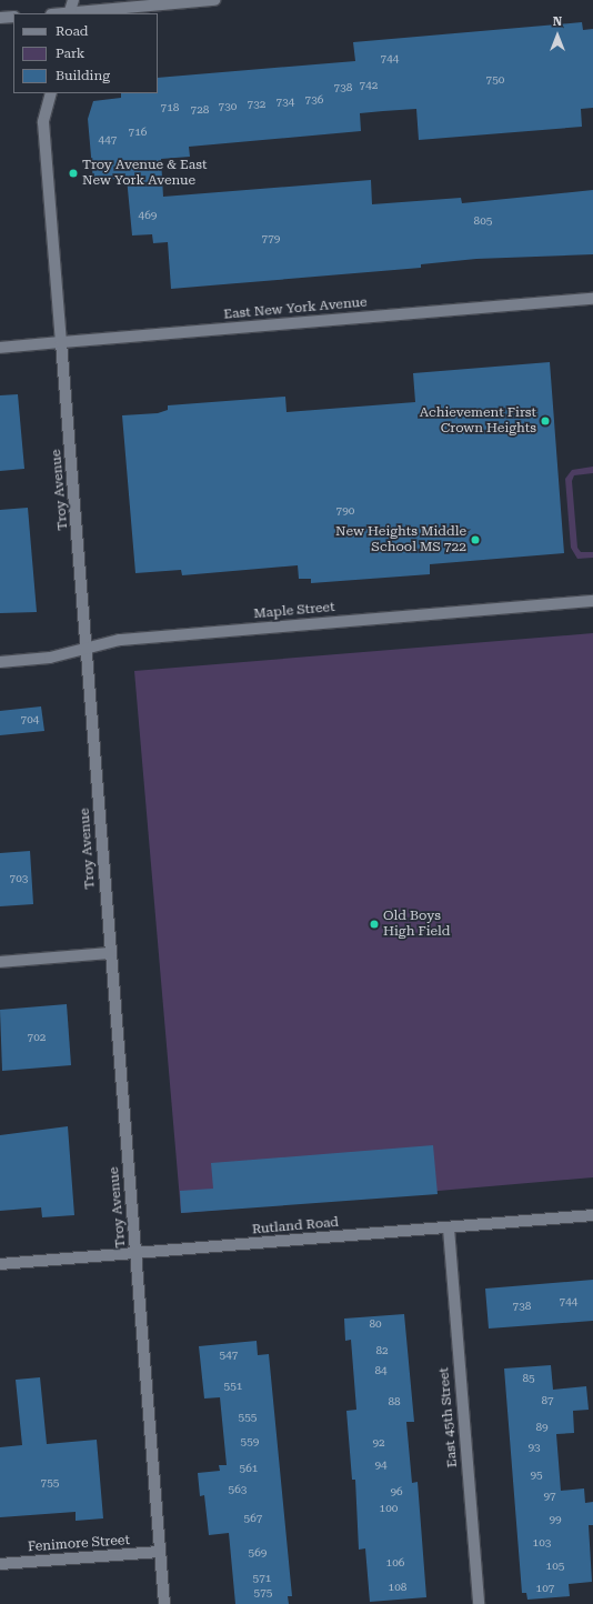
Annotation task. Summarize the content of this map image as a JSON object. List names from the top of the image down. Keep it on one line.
{"streets":{"street":["East New York Avenue","Troy Avenue","Maple Street","Rutland Road","East 45th Street","Fenimore Street"]},"crossings":[["East New York Avenue","Troy Avenue"],["Troy Avenue","Maple Street"],["Troy Avenue","Rutland Road"],["Troy Avenue","Fenimore Street"],["Rutland Road","East 45th Street"]],"places":["Troy Avenue & East New York Avenue","Achievement First Crown Heights","New Heights Middle School MS 722","Old Boys High Field"],"house_numbers":["744","750","742","738","736","734","732","730","718","728","716","447","469","805","779","790","704","703","702","744","738","80","82","547","84","85","551","87","88","555","89","559","92","93","94","561","95","755","563","96","97","100","567","99","103","569","106","105","571","108","107","575"],"legend":["Road","Park","Building"],"north":"top"}
